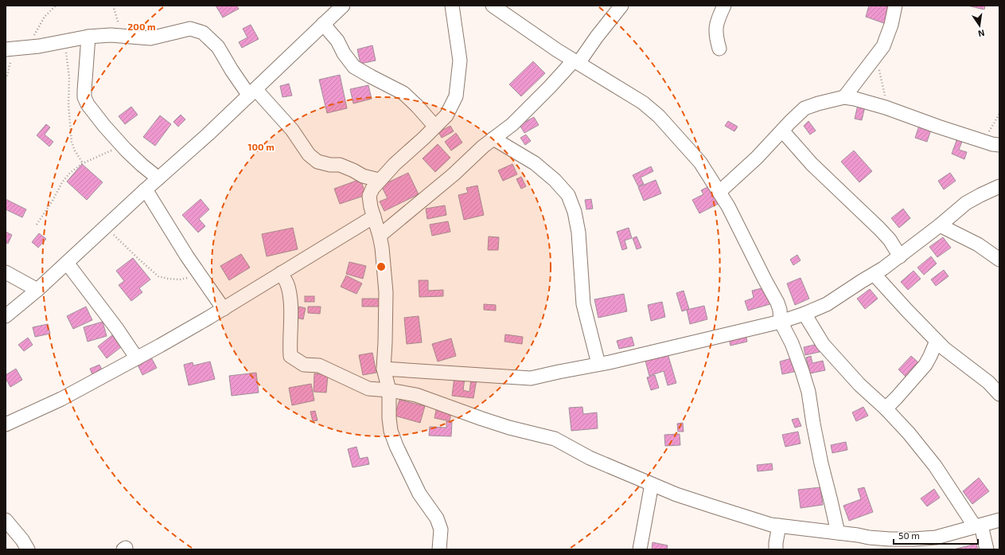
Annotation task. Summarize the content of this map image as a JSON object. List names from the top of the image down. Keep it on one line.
{"scale_bar":"50 m","north":"bottom","rings":["200 m","100 m"]}
